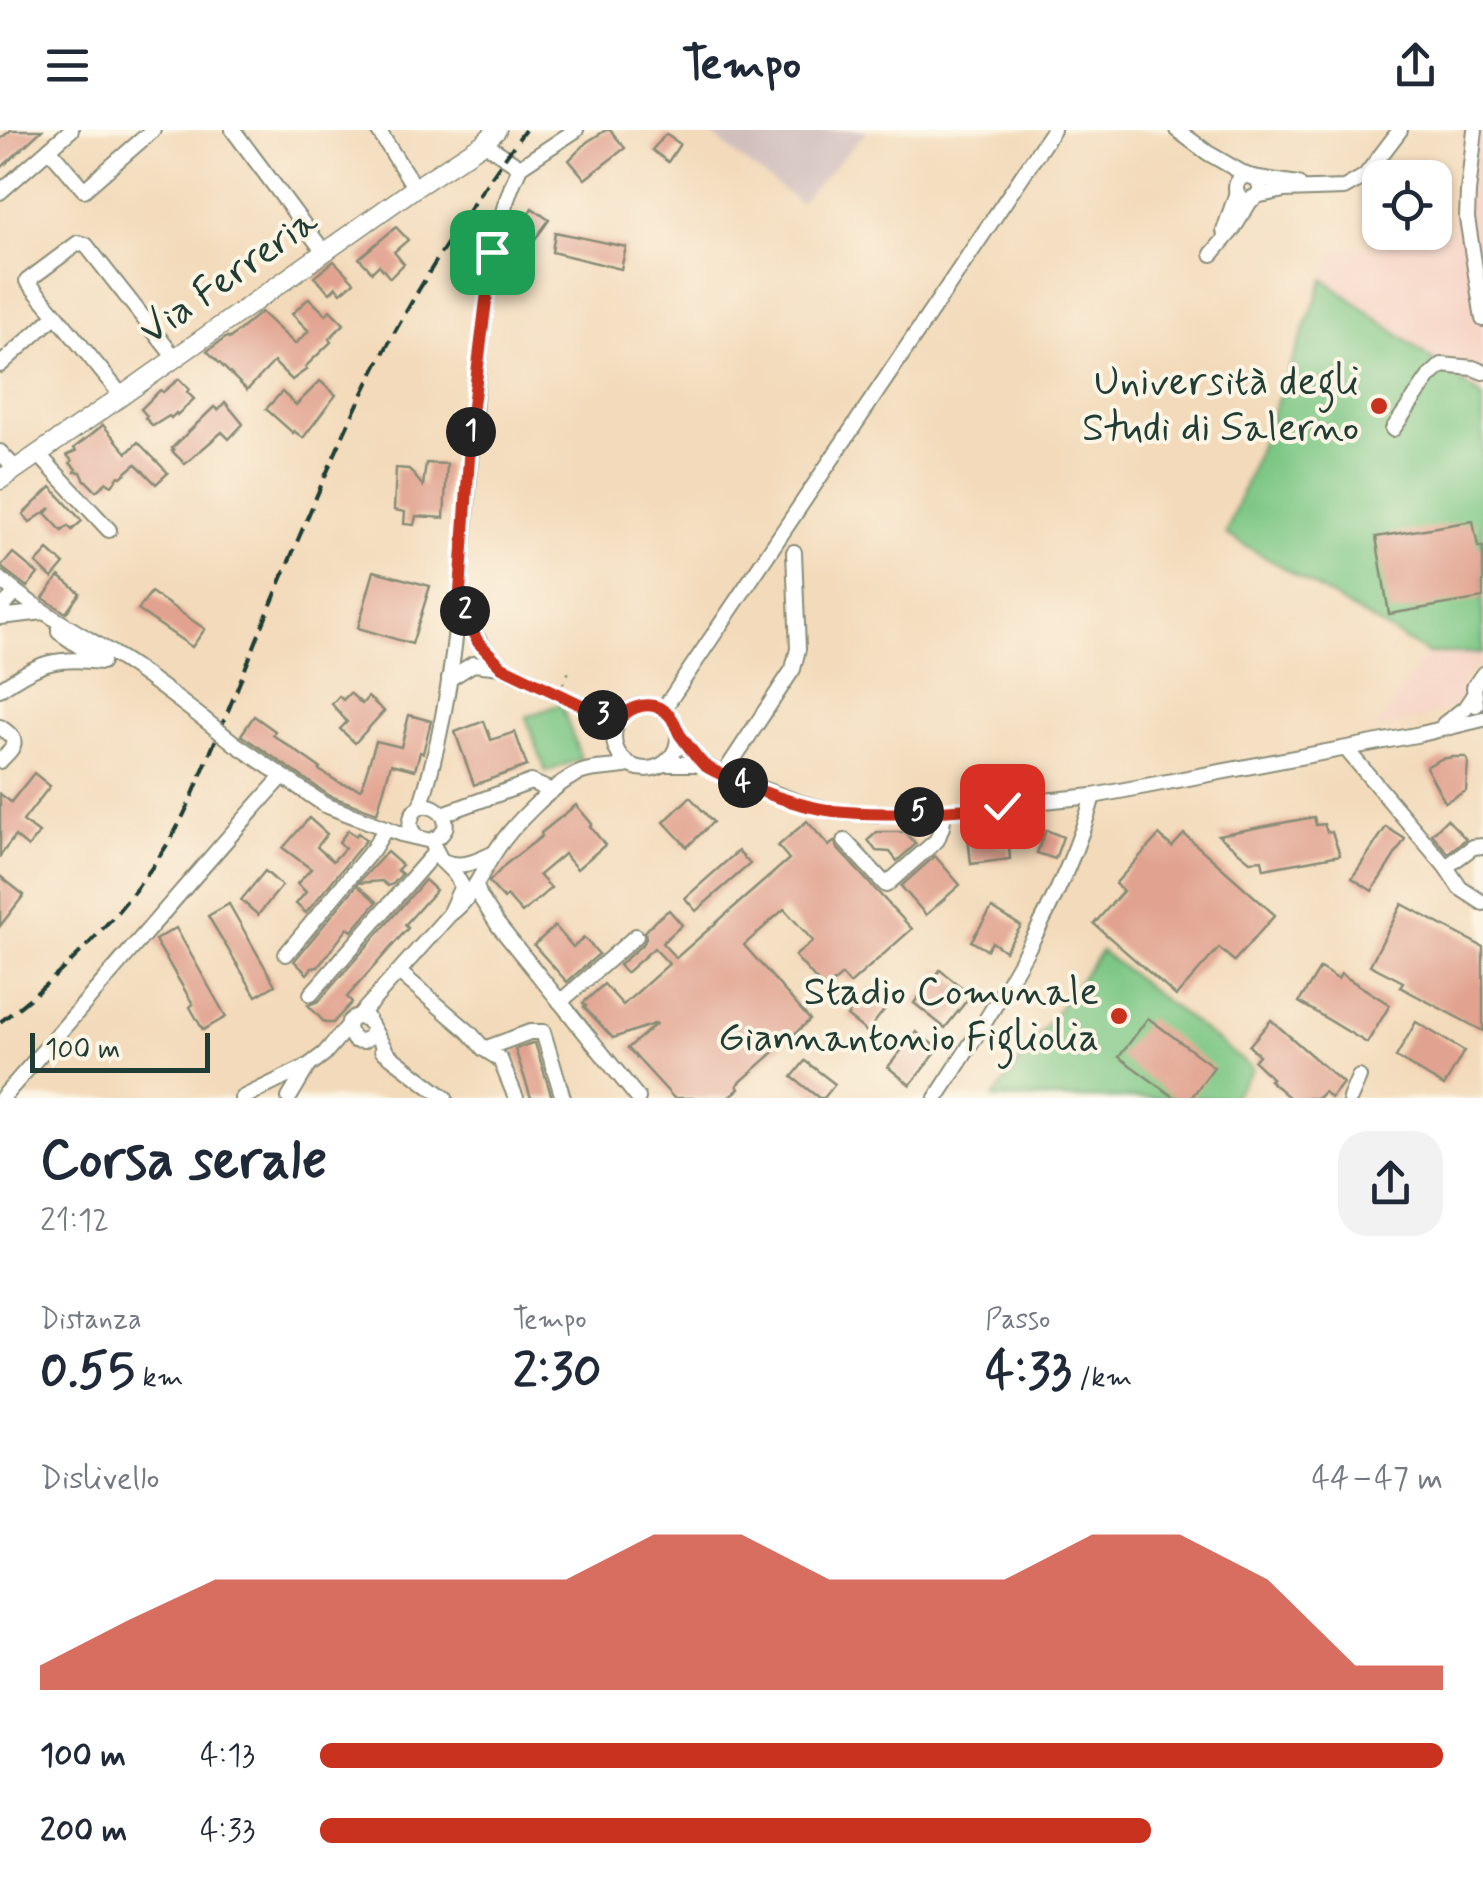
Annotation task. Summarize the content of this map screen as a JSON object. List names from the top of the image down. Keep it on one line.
{"streets":{"main road":["Via Ferreria"]},"places":["Università degli Studi di Salerno","Stadio Comunale Giannantonio Figliolia"],"scale_bar":"100 m","page":{"header":"Tempo","pins":["1","2","3","4","5"],"scale":"100 m","heading":["Corsa serale","21:12"],"stats":[["Distanza","0.55 km"],["Tempo","2:30"],["Passo","4:33 /km"]],"chart":["Dislivello","44–47 m"],"list":[{"name":"100 m","note":"4:13"},{"name":"200 m","note":"4:33"}]}}
